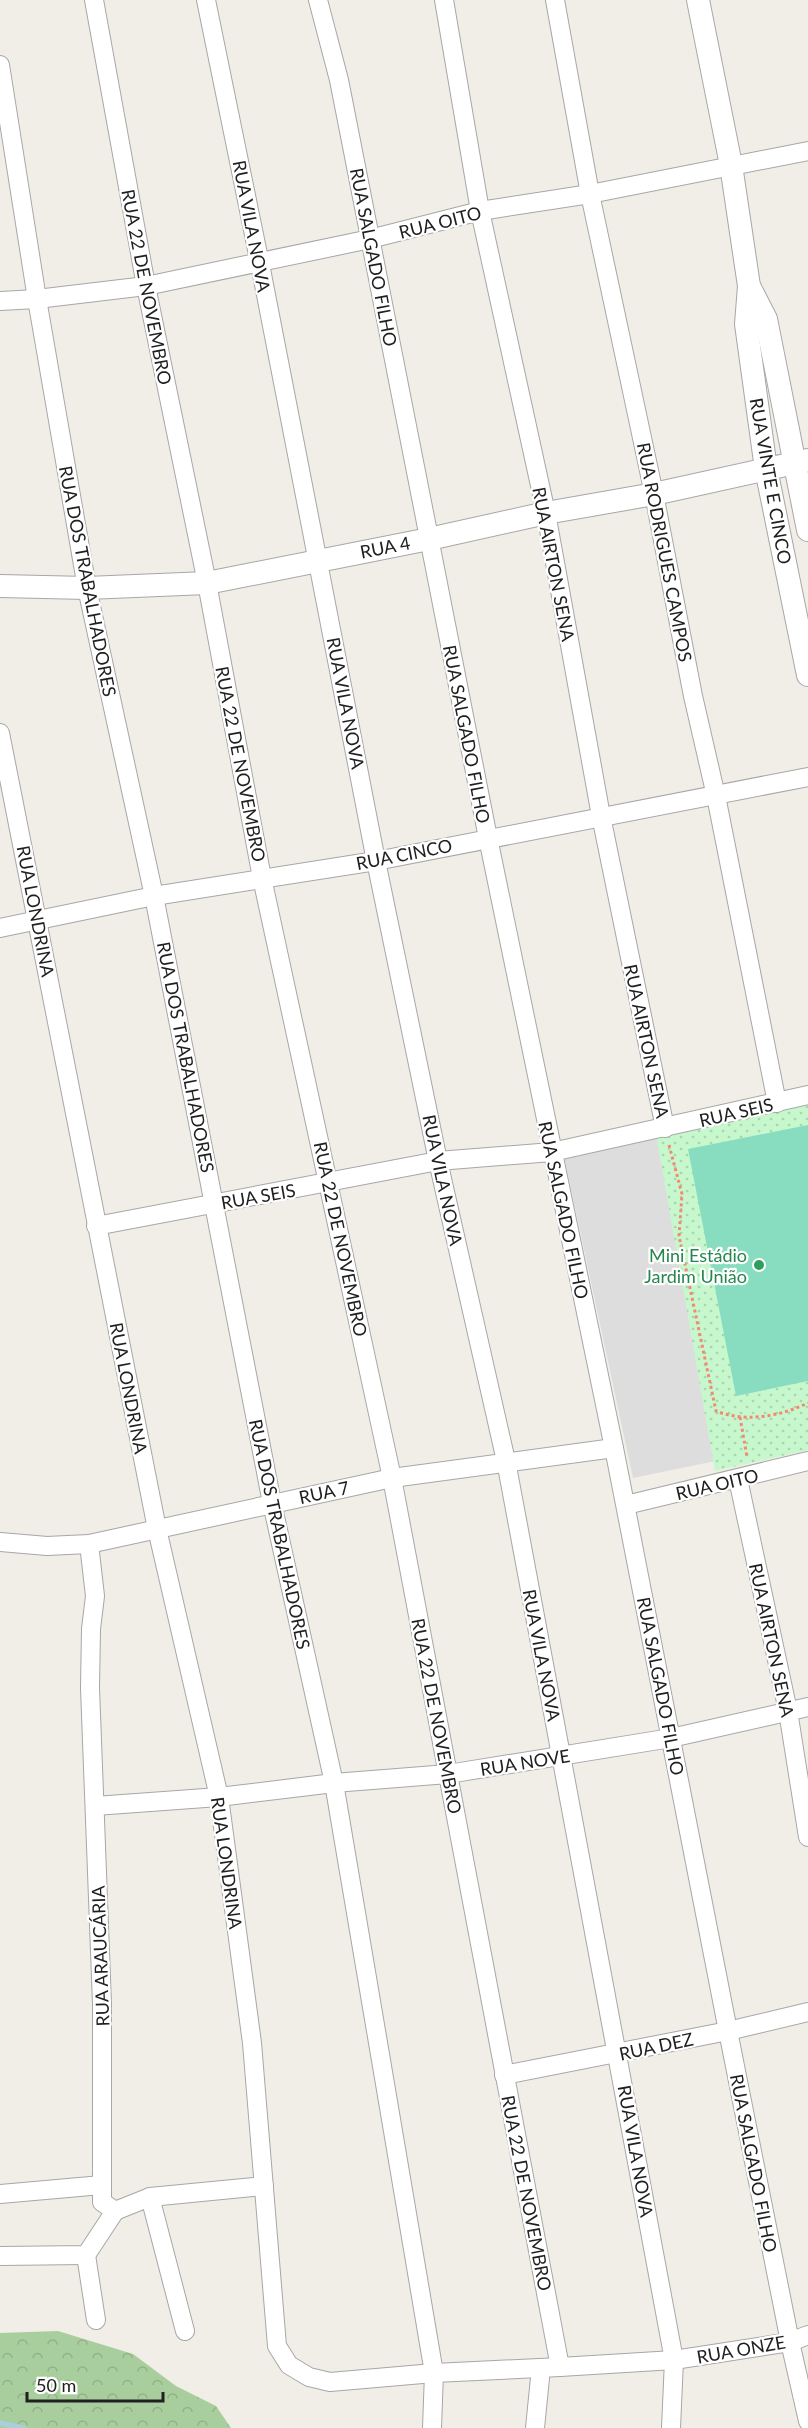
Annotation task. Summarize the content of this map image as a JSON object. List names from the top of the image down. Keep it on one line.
{"streets":{"street":["RUA OITO","RUA VILA NOVA","RUA SALGADO FILHO","RUA 22 DE NOVEMBRO","RUA VINTE E CINCO","RUA 4","RUA RODRIGUES CAMPOS","RUA AIRTON SENA","RUA DOS TRABALHADORES","RUA CINCO","RUA LONDRINA","RUA SEIS","RUA 7","RUA NOVE","RUA ARAUCÁRIA","RUA DEZ","RUA ONZE"]},"crossings":[["RUA OITO","RUA VILA NOVA"],["RUA OITO","RUA SALGADO FILHO"],["RUA OITO","RUA 22 DE NOVEMBRO"],["RUA OITO","RUA VINTE E CINCO"],["RUA OITO","RUA RODRIGUES CAMPOS"],["RUA OITO","RUA AIRTON SENA"],["RUA OITO","RUA DOS TRABALHADORES"],["RUA VILA NOVA","RUA 4"],["RUA VILA NOVA","RUA CINCO"],["RUA VILA NOVA","RUA SEIS"],["RUA VILA NOVA","RUA 7"],["RUA VILA NOVA","RUA NOVE"],["RUA VILA NOVA","RUA DEZ"],["RUA VILA NOVA","RUA ONZE"],["RUA SALGADO FILHO","RUA 4"],["RUA SALGADO FILHO","RUA CINCO"],["RUA SALGADO FILHO","RUA SEIS"],["RUA SALGADO FILHO","RUA 7"],["RUA SALGADO FILHO","RUA NOVE"],["RUA SALGADO FILHO","RUA DEZ"],["RUA SALGADO FILHO","RUA ONZE"],["RUA 22 DE NOVEMBRO","RUA 4"],["RUA 22 DE NOVEMBRO","RUA CINCO"],["RUA 22 DE NOVEMBRO","RUA LONDRINA"],["RUA 22 DE NOVEMBRO","RUA SEIS"],["RUA 22 DE NOVEMBRO","RUA 7"],["RUA 22 DE NOVEMBRO","RUA NOVE"],["RUA 22 DE NOVEMBRO","RUA DEZ"],["RUA VINTE E CINCO","RUA 4"],["RUA 4","RUA RODRIGUES CAMPOS"],["RUA 4","RUA AIRTON SENA"],["RUA 4","RUA DOS TRABALHADORES"],["RUA RODRIGUES CAMPOS","RUA CINCO"],["RUA RODRIGUES CAMPOS","RUA SEIS"],["RUA AIRTON SENA","RUA CINCO"],["RUA AIRTON SENA","RUA SEIS"],["RUA AIRTON SENA","RUA NOVE"],["RUA DOS TRABALHADORES","RUA CINCO"],["RUA DOS TRABALHADORES","RUA LONDRINA"],["RUA DOS TRABALHADORES","RUA SEIS"],["RUA DOS TRABALHADORES","RUA 7"],["RUA DOS TRABALHADORES","RUA NOVE"],["RUA CINCO","RUA LONDRINA"],["RUA LONDRINA","RUA SEIS"],["RUA LONDRINA","RUA 7"],["RUA LONDRINA","RUA NOVE"],["RUA 7","RUA ARAUCÁRIA"],["RUA NOVE","RUA ARAUCÁRIA"]],"places":["Mini Estádio Jardim União"],"scale_bar":"50 m"}
